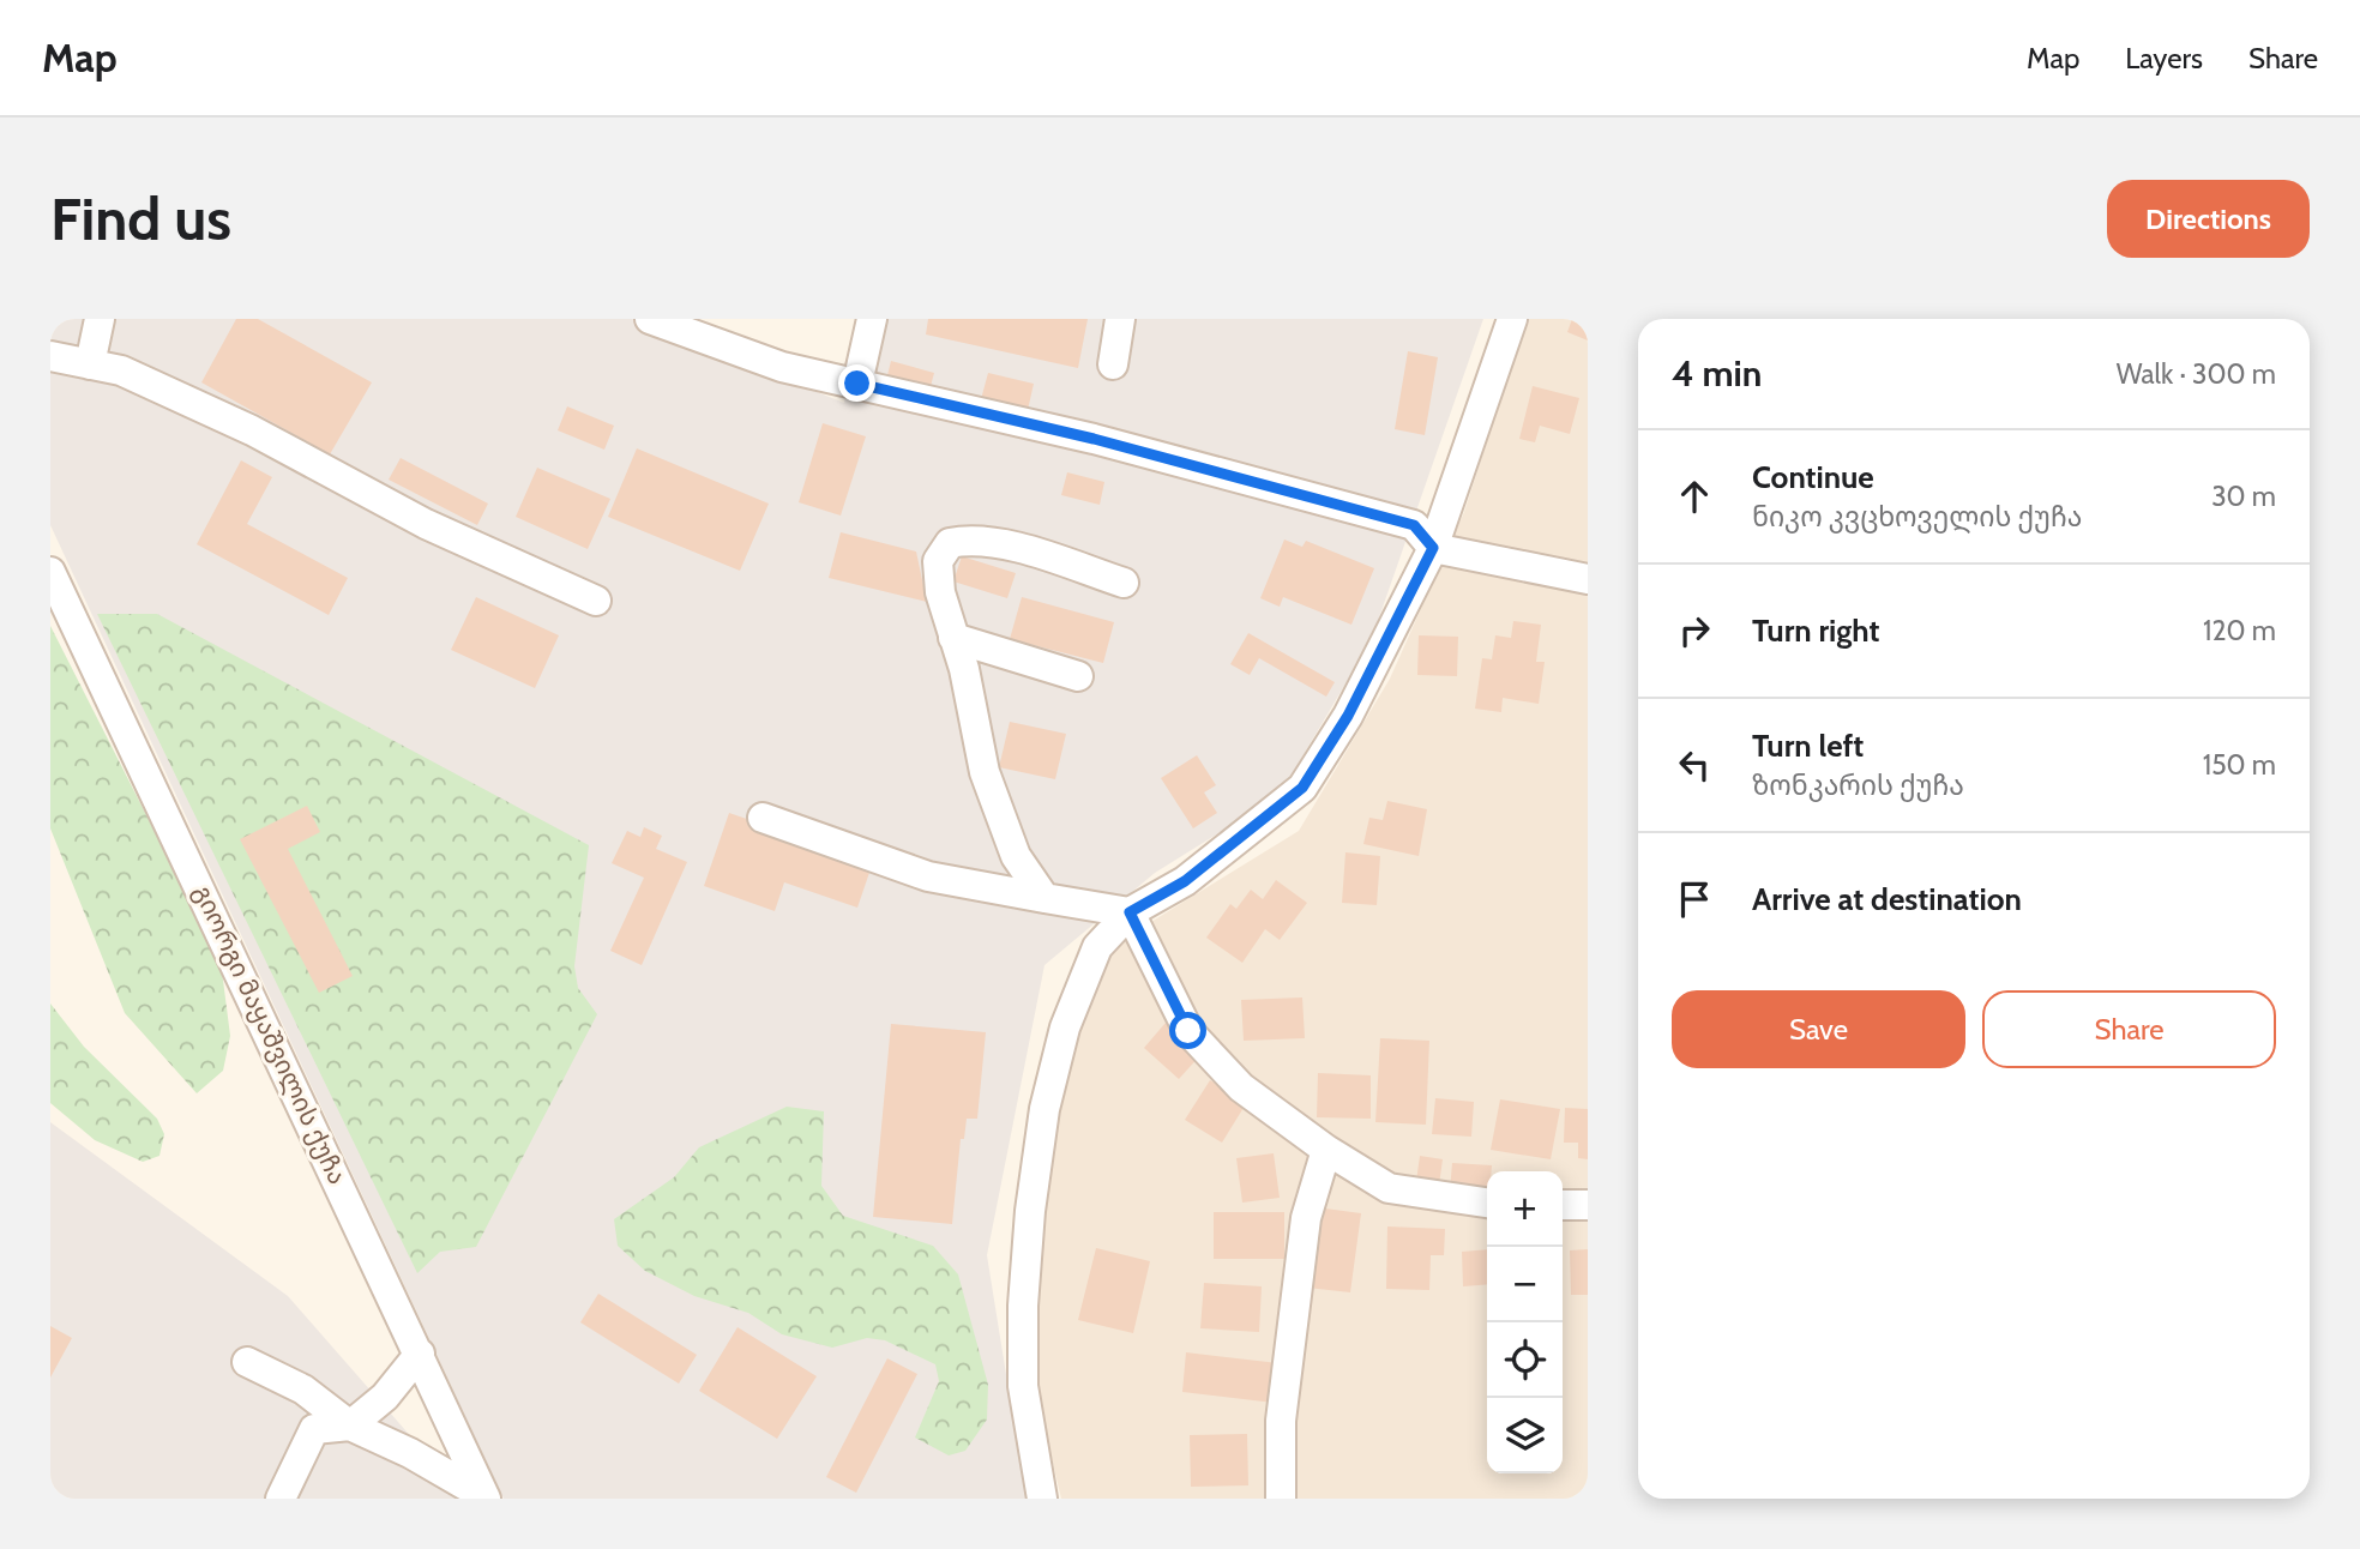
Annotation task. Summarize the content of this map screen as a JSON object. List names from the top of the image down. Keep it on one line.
{"streets":{"street":["გიორგი მაყაშვილის ქუჩა"]},"page":{"header":"Map","nav":["Map","Layers","Share"],"buttons":["Directions",["Save","Share"]],"title":"Find us","heading":["4 min","Walk · 300 m"],"list":[["Continue","ნიკო კვცხოველის ქუჩა","30 m"],["Turn right","120 m"],["Turn left","ზონკარის ქუჩა","150 m"],"Arrive at destination"],"map_buttons":["+","−"]}}
